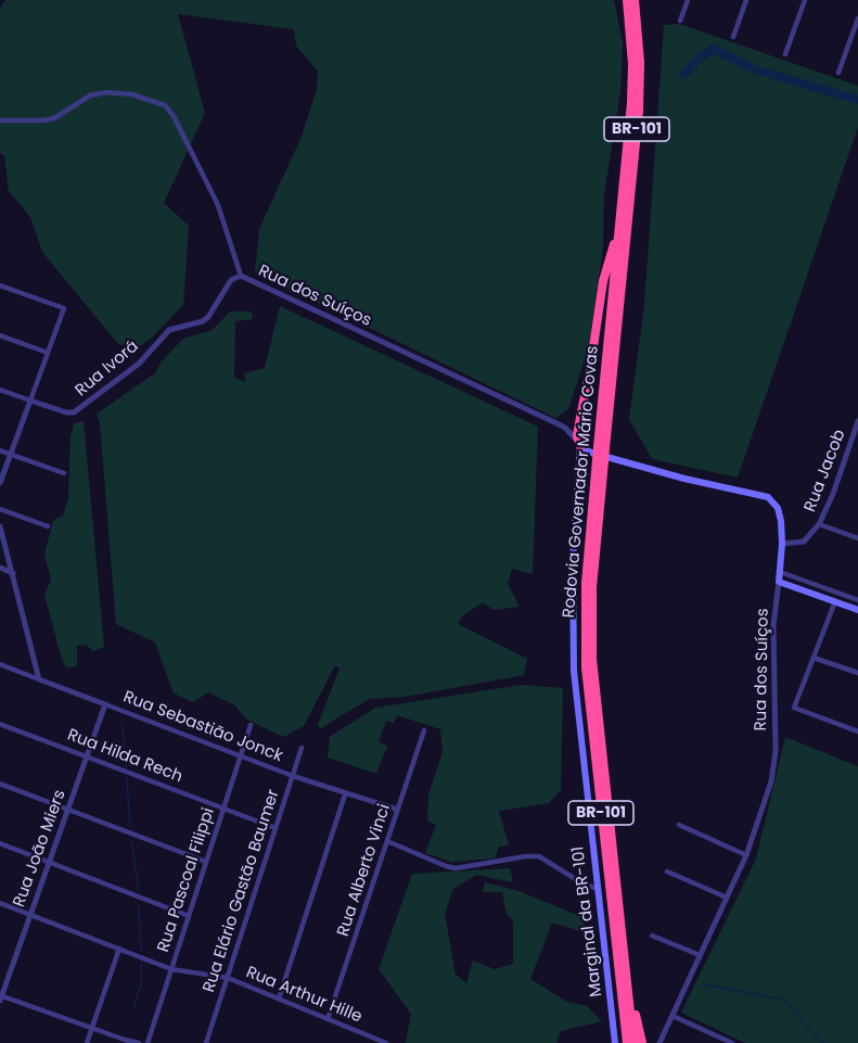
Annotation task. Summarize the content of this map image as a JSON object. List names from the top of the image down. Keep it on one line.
{"streets":{"highway":["BR-101","Rodovia Governador Mário Covas"],"main road":["Rua dos Suíços","Marginal da BR-101"],"street":["Rua Ivorá","Rua Jacob","Rua Sebastião Jonck","Rua Hilda Rech","Rua João Miers","Rua Alberto Vinci","Rua Pascoal Filippi","Rua Elário Gastão Baumer","Rua Arthur Hille"]},"crossings":[["Rua dos Suíços","Rua Ivorá"],["Rua dos Suíços","Rua Jacob"],["Rua dos Suíços","Marginal da BR-101"],["Rua Sebastião Jonck","Rua João Miers"],["Rua Sebastião Jonck","Rua Alberto Vinci"],["Rua Sebastião Jonck","Rua Pascoal Filippi"],["Rua Sebastião Jonck","Rua Elário Gastão Baumer"],["Rua Hilda Rech","Rua João Miers"],["Rua Hilda Rech","Rua Pascoal Filippi"],["Rua Hilda Rech","Rua Elário Gastão Baumer"],["Rua João Miers","Rua Arthur Hille"],["Rua Alberto Vinci","Rua Arthur Hille"],["Rua Pascoal Filippi","Rua Arthur Hille"],["Rua Elário Gastão Baumer","Rua Arthur Hille"]]}
